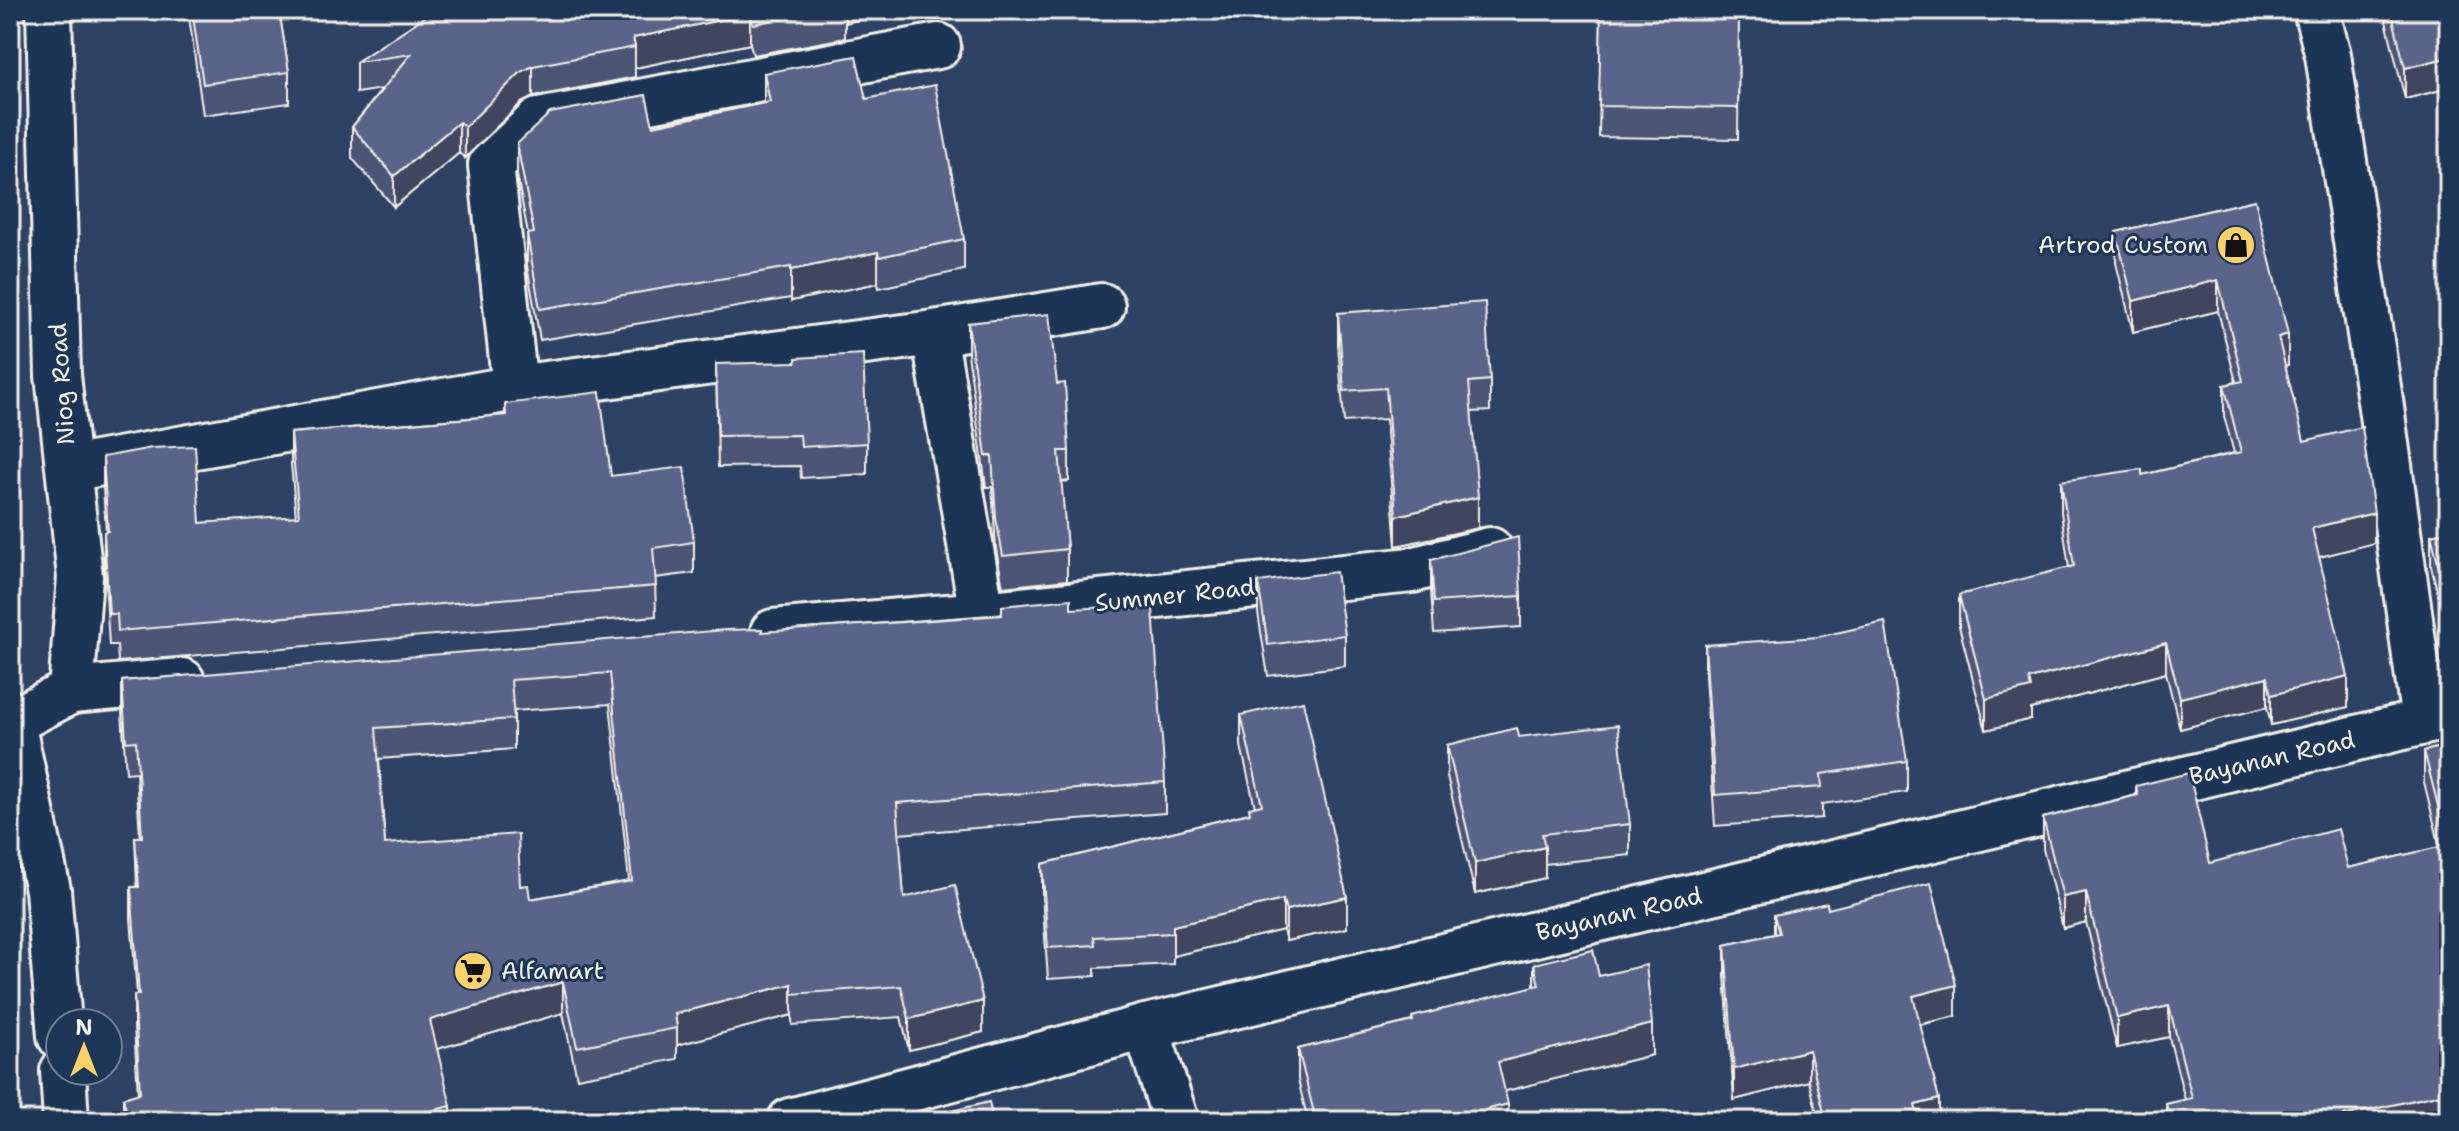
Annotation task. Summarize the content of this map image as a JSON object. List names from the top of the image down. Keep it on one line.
{"streets":{"street":["Niog Road","Summer Road","Bayanan Road"]},"places":{"shop":["Artrod Custom"],"supermarket":["Alfamart"]},"north":"top"}
